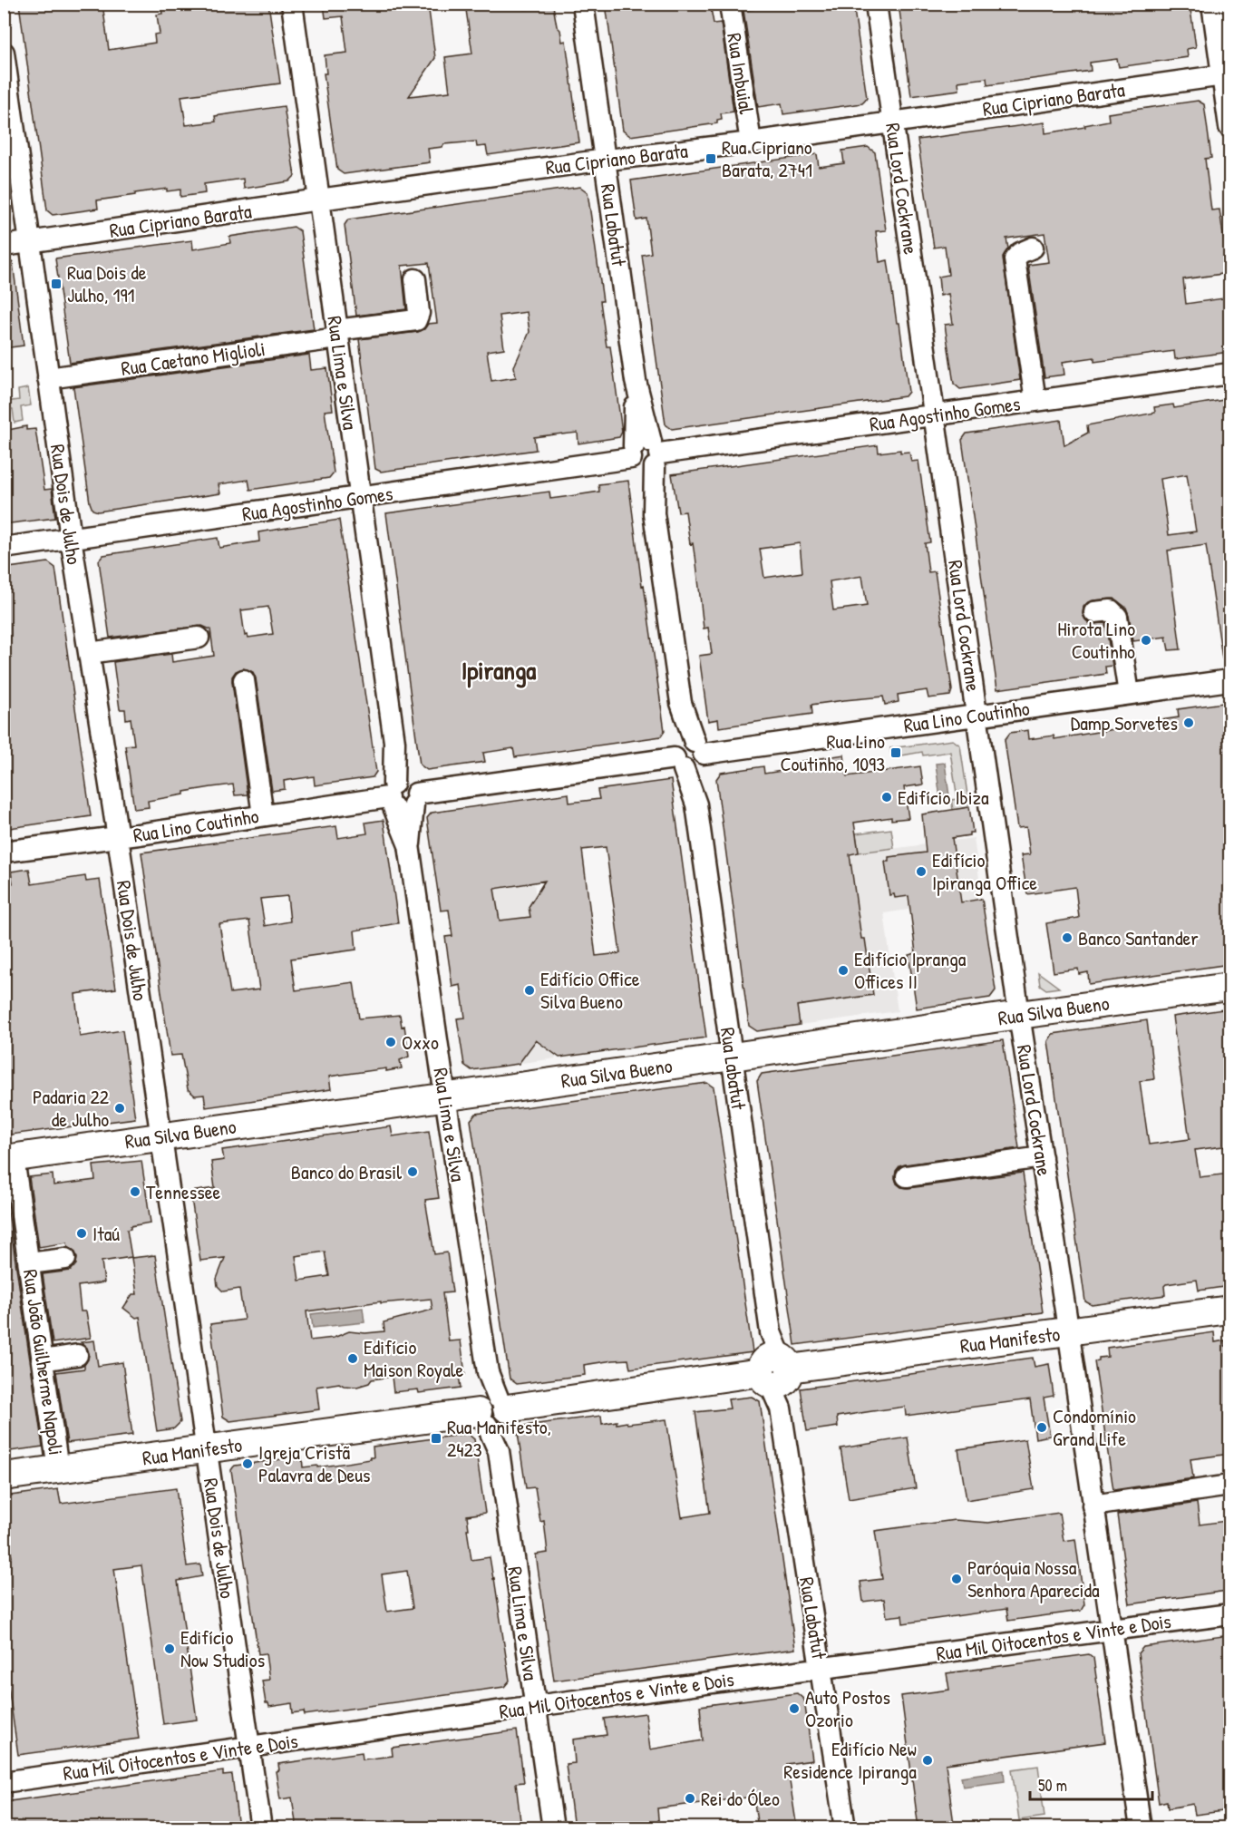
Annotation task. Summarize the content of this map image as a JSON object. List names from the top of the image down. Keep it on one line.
{"streets":{"main road":["Rua Silva Bueno","Rua Manifesto"],"street":["Rua Imbuial","Rua Cipriano Barata","Rua Lord Cockrane","Rua Labatut","Rua Caetano Miglioli","Rua Lima e Silva","Rua Agostinho Gomes","Rua Dois de Julho","Rua Lino Coutinho","Rua João Guilherme Napoli","Rua Mil Oitocentos e Vinte e Dois"]},"crossings":[["Rua Imbuial","Rua Cipriano Barata"],["Rua Cipriano Barata","Rua Lord Cockrane"],["Rua Cipriano Barata","Rua Labatut"],["Rua Cipriano Barata","Rua Lima e Silva"],["Rua Cipriano Barata","Rua Dois de Julho"],["Rua Lord Cockrane","Rua Agostinho Gomes"],["Rua Lord Cockrane","Rua Lino Coutinho"],["Rua Lord Cockrane","Rua Silva Bueno"],["Rua Lord Cockrane","Rua Manifesto"],["Rua Lord Cockrane","Rua Mil Oitocentos e Vinte e Dois"],["Rua Labatut","Rua Agostinho Gomes"],["Rua Labatut","Rua Lino Coutinho"],["Rua Labatut","Rua Silva Bueno"],["Rua Labatut","Rua Manifesto"],["Rua Labatut","Rua Mil Oitocentos e Vinte e Dois"],["Rua Caetano Miglioli","Rua Lima e Silva"],["Rua Caetano Miglioli","Rua Dois de Julho"],["Rua Lima e Silva","Rua Agostinho Gomes"],["Rua Lima e Silva","Rua Lino Coutinho"],["Rua Lima e Silva","Rua Silva Bueno"],["Rua Lima e Silva","Rua Manifesto"],["Rua Lima e Silva","Rua Mil Oitocentos e Vinte e Dois"],["Rua Agostinho Gomes","Rua Dois de Julho"],["Rua Dois de Julho","Rua Lino Coutinho"],["Rua Dois de Julho","Rua Silva Bueno"],["Rua Dois de Julho","Rua Manifesto"],["Rua Dois de Julho","Rua Mil Oitocentos e Vinte e Dois"],["Rua Silva Bueno","Rua João Guilherme Napoli"],["Rua Manifesto","Rua João Guilherme Napoli"]],"districts":["Ipiranga"],"places":{"transit":["Rua Cipriano Barata, 2741","Rua Dois de Julho, 191","Rua Lino Coutinho, 1093","Rua Manifesto, 2423"],"other":["Hirota Lino Coutinho","Damp Sorvetes","Edifício Ibiza","Edifício Ipiranga Office","Banco Santander","Edifício Ipranga Offices II","Edifício Office Silva Bueno","Oxxo","Padaria 22 de Julho","Banco do Brasil","Tennessee","Itaú","Edifício Maison Royale","Condomínio Grand Life","Igreja Cristã Palavra de Deus","Paróquia Nossa Senhora Aparecida","Edifício Now Studios","Auto Postos Ozorio","Edifício New Residence Ipiranga","Rei do Óleo"]},"scale_bar":"50 m"}
